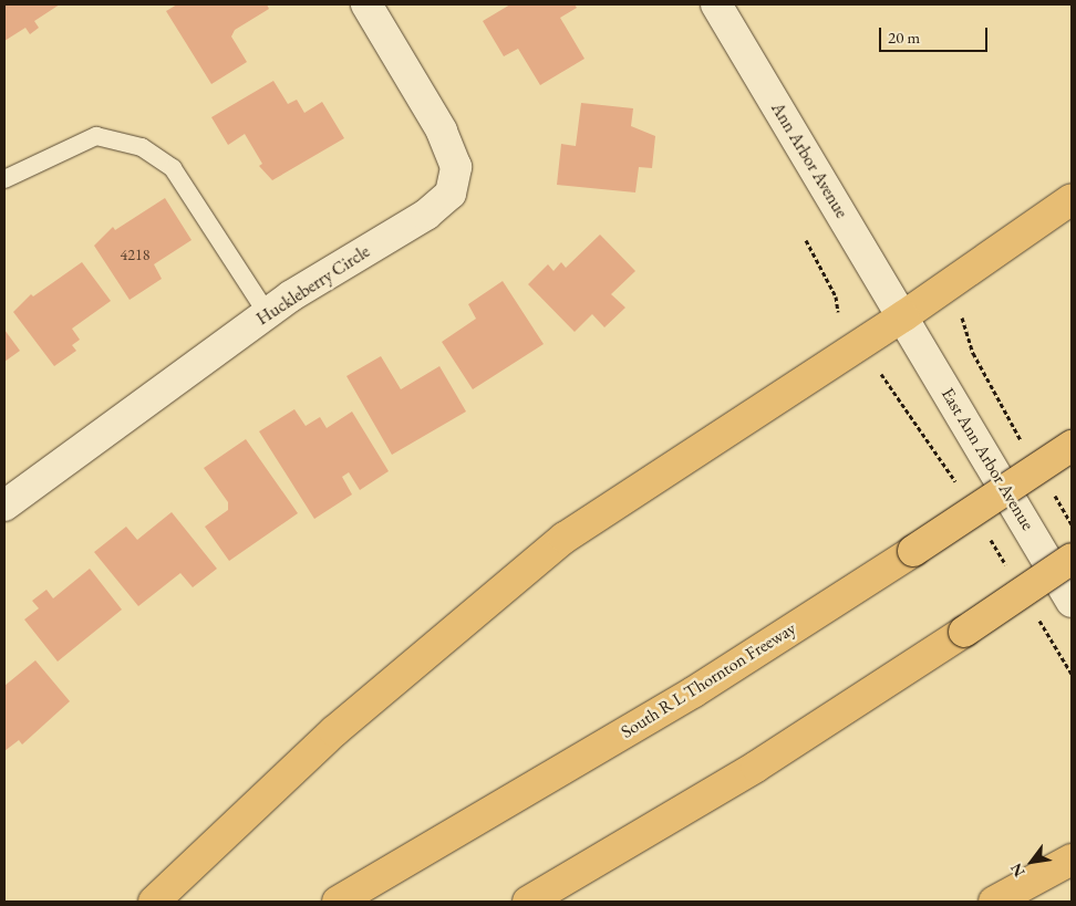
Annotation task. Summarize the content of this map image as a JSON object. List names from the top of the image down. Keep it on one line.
{"streets":{"main road":["South R L Thornton Freeway"],"street":["Ann Arbor Avenue","Huckleberry Circle","East Ann Arbor Avenue"]},"crossings":[["Ann Arbor Avenue","East Ann Arbor Avenue"]],"house_numbers":["4218"],"scale_bar":"20 m","north":"bottom left"}
